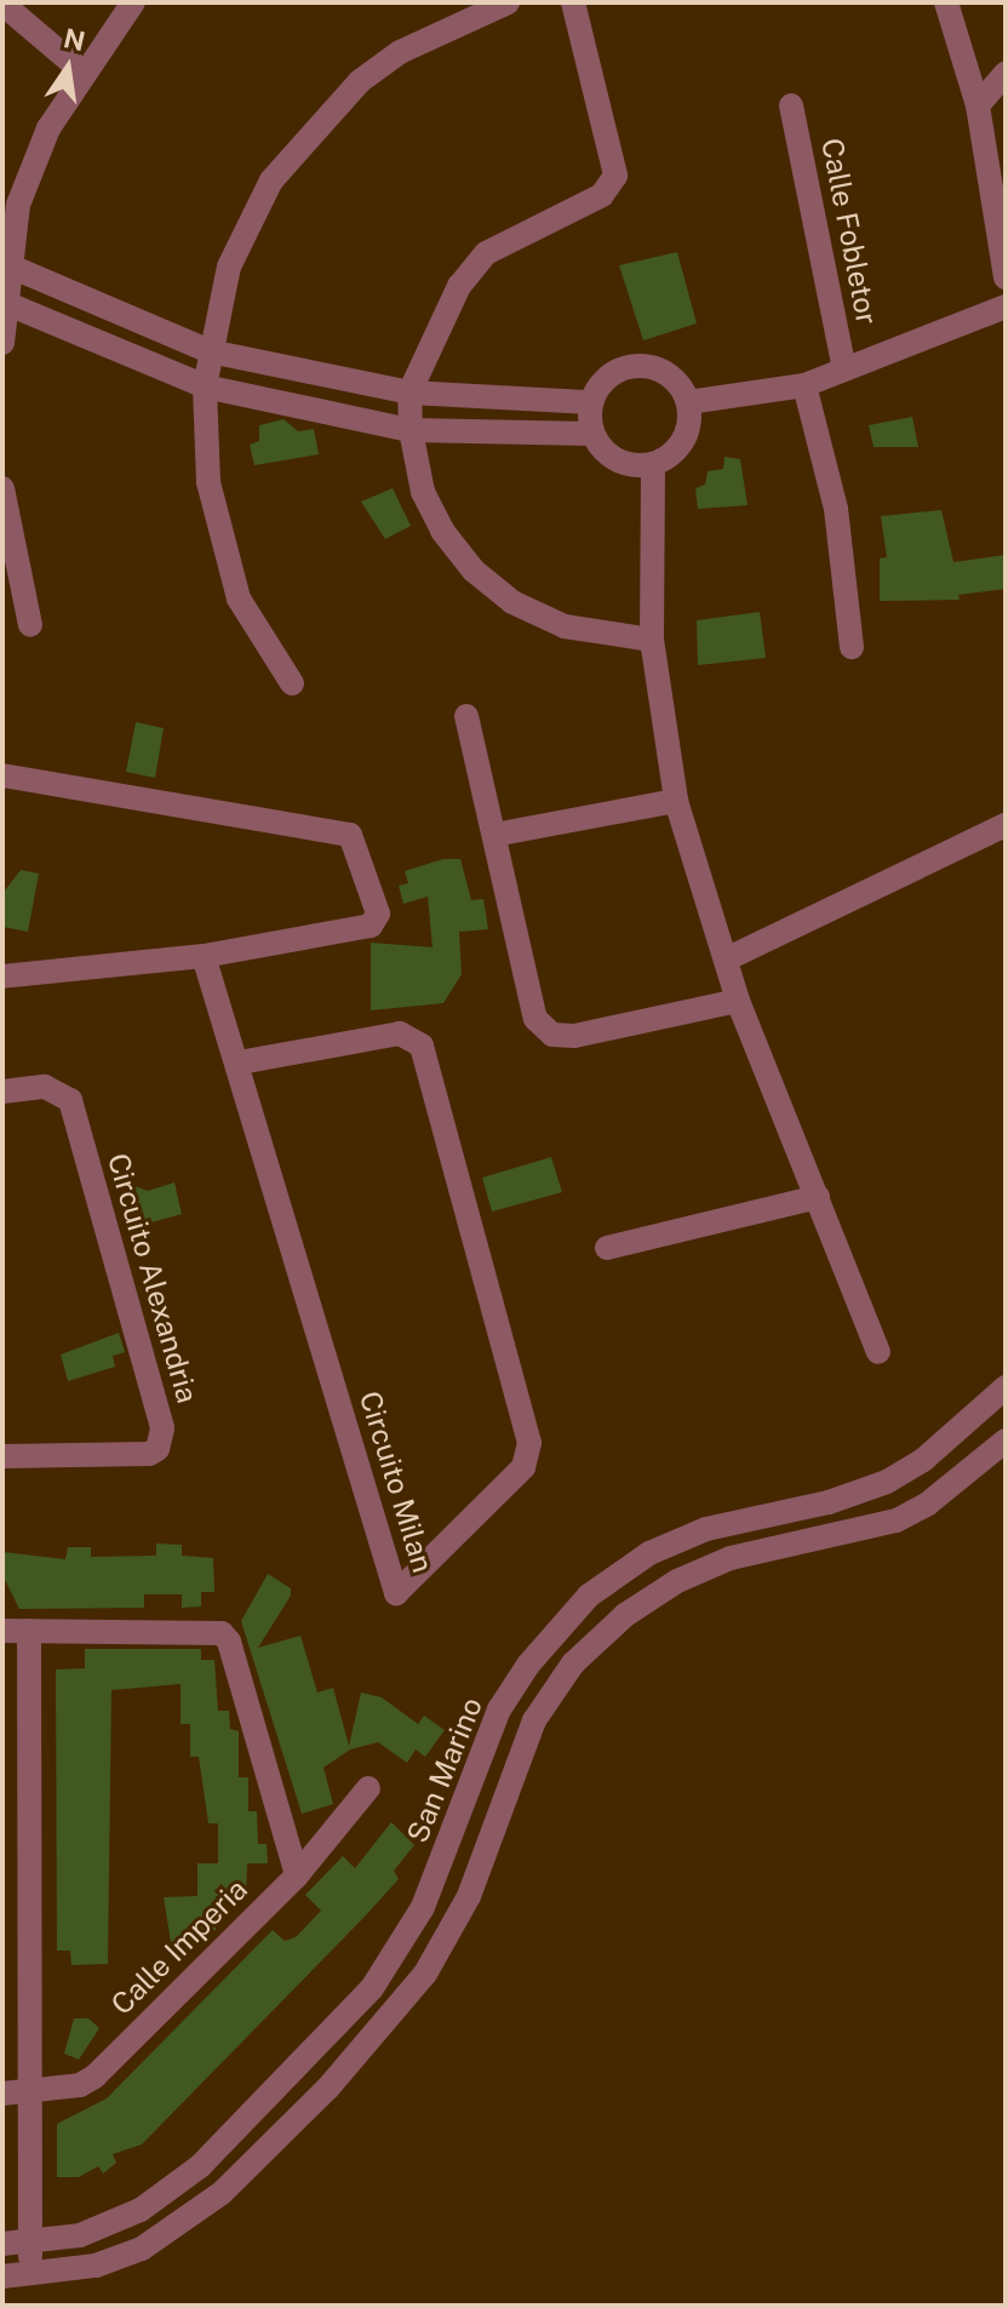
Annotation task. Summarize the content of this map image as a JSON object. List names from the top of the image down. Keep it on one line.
{"streets":{"street":["Calle Fobletor","Circuito Alexandria","Circuito Milan","San Marino","Calle Imperia"]},"north":"top"}
